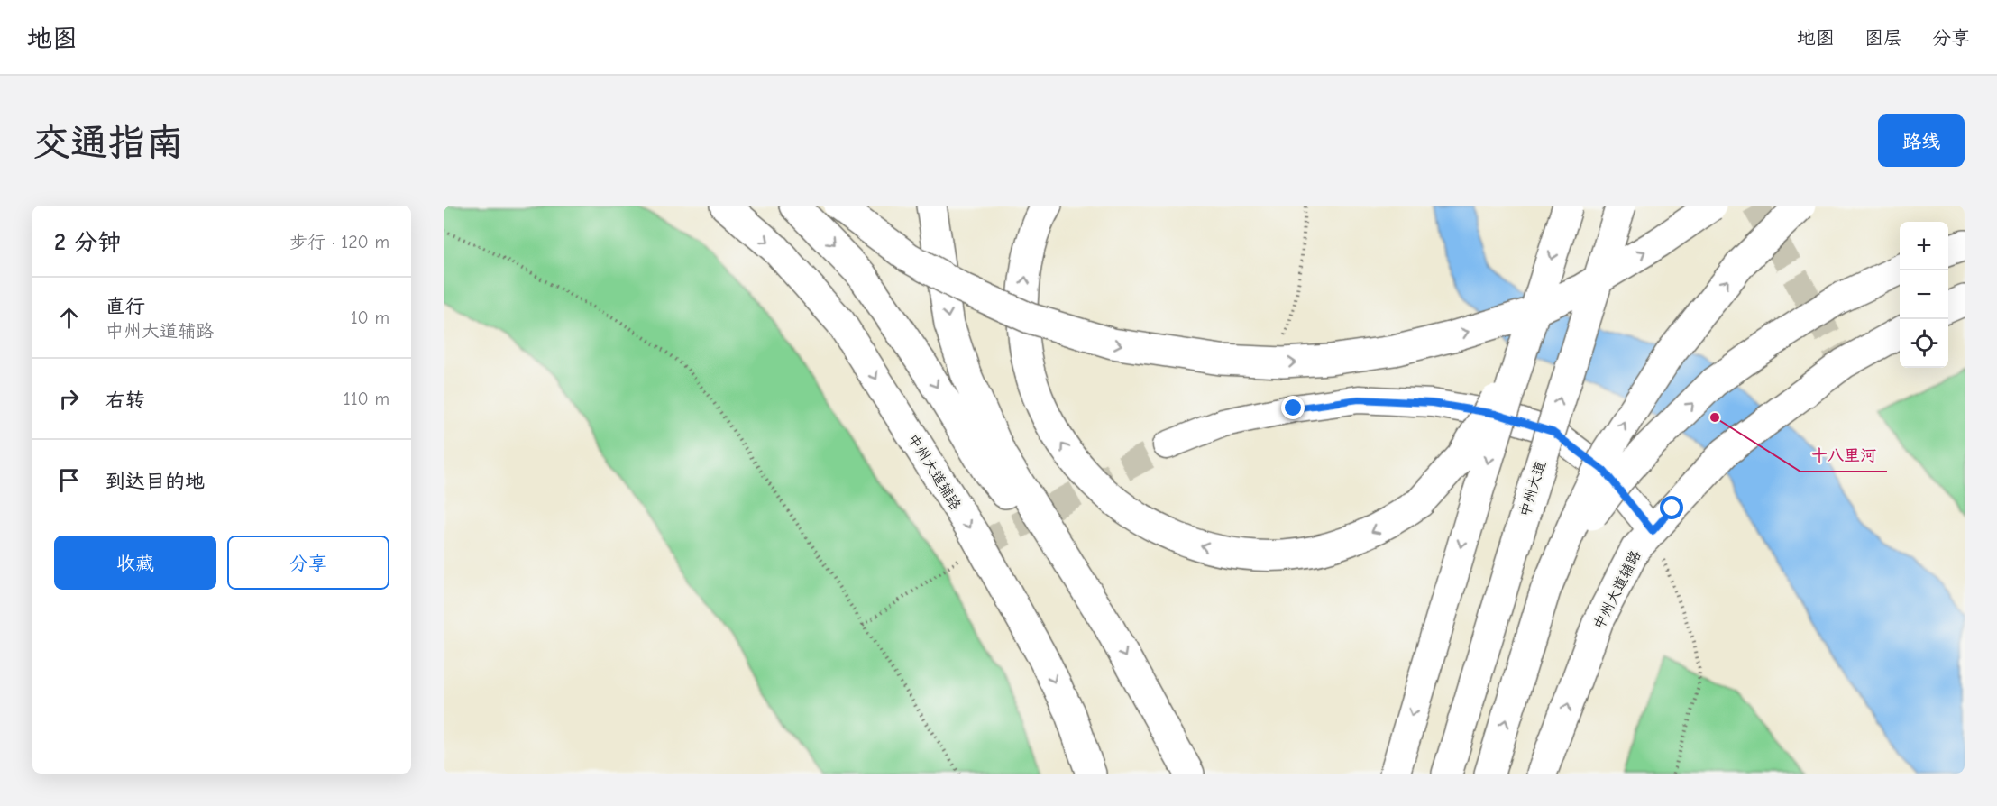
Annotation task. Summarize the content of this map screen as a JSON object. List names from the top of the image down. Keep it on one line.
{"streets":{"main road":["中州大道辅路","中州大道"]},"places":["十八里河"],"page":{"header":"地图","nav":["地图","图层","分享"],"buttons":["路线",["收藏","分享"]],"title":"交通指南","heading":["2 分钟","步行 · 120 m"],"map_buttons":["+","−"],"list":[["直行","中州大道辅路","10 m"],["右转","110 m"],"到达目的地"]}}
